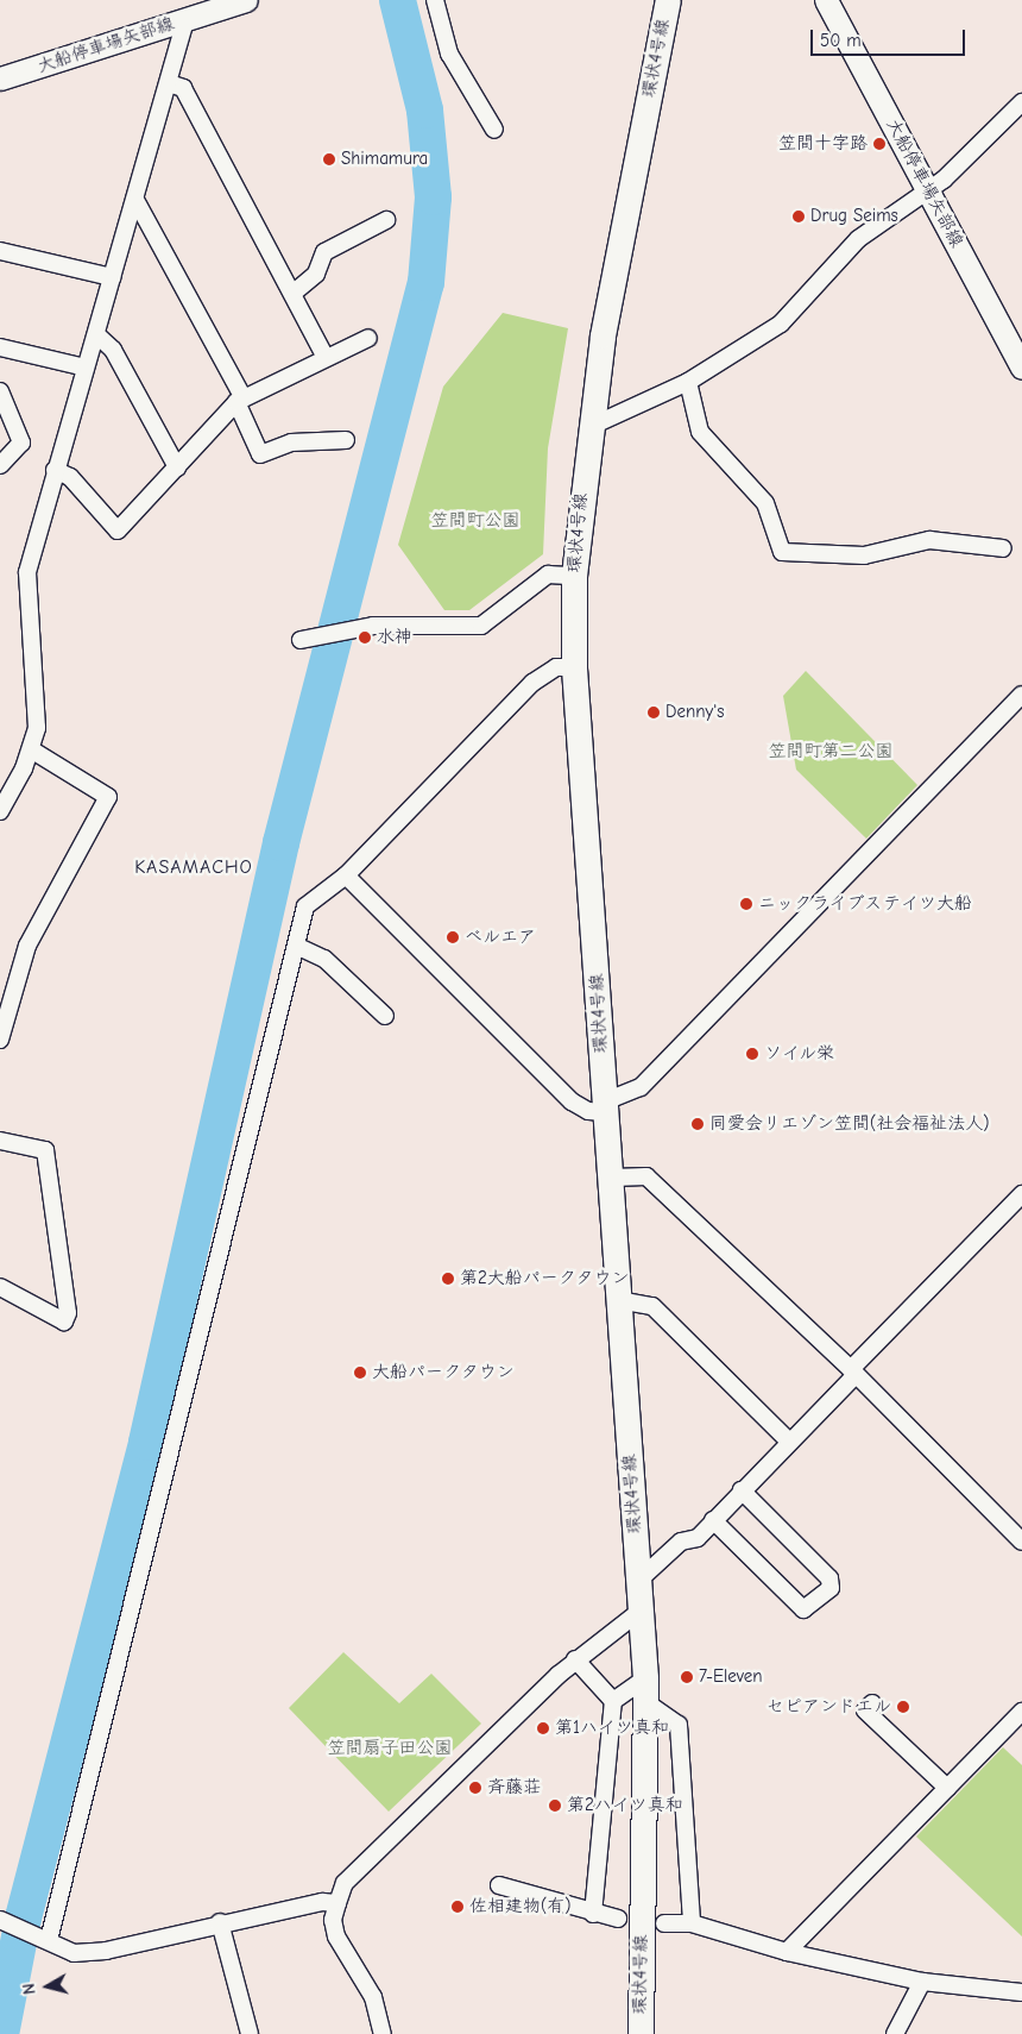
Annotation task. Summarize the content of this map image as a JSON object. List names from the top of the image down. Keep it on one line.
{"streets":{"main road":["大船停車場矢部線","環状4号線"]},"districts":["KASAMACHO"],"parks":["笠間町公園","笠間町第二公園","笠間扇子田公園"],"places":["笠間十字路","Shimamura","Drug Seims","水神","Denny's","ニックライブステイツ大船","ベルエア","ソイル栄","同愛会リエゾン笠間(社会福祉法人)","第2大船パークタウン","大船パークタウン","7-Eleven","セピアンドエル","第1ハイツ真和","斉藤荘","第2ハイツ真和","佐相建物(有)"],"scale_bar":"50 m","north":"left"}
